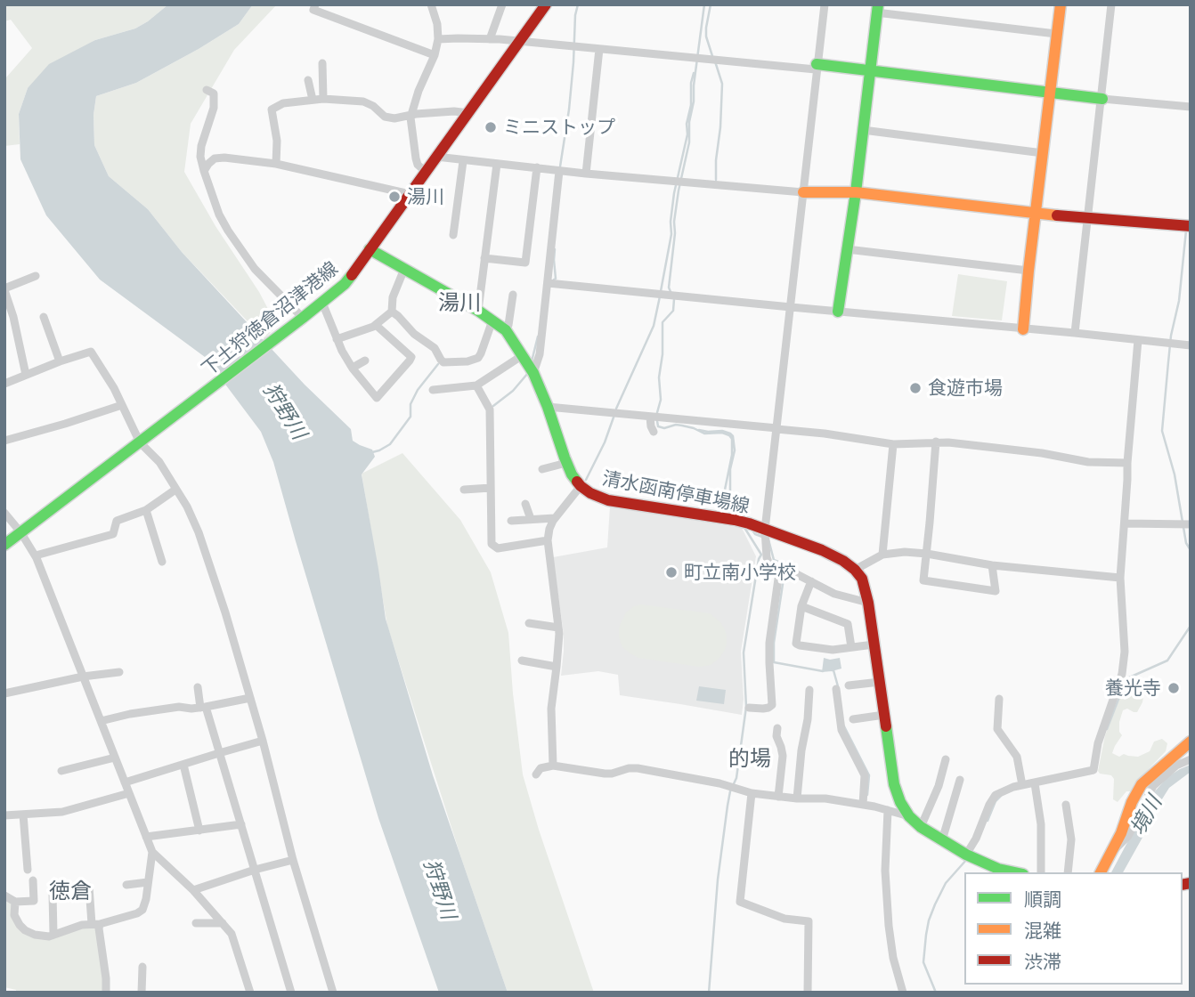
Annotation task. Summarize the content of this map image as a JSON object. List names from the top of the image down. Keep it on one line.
{"streets":{"main road":["下土狩徳倉沼津港線","清水函南停車場線"]},"crossings":[["下土狩徳倉沼津港線","清水函南停車場線"]],"districts":["湯川","的場","徳倉"],"water":["狩野川","境川"],"places":["ミニストップ","湯川","食遊市場","町立南小学校","養光寺"],"legend":["順調","混雑","渋滞"]}
